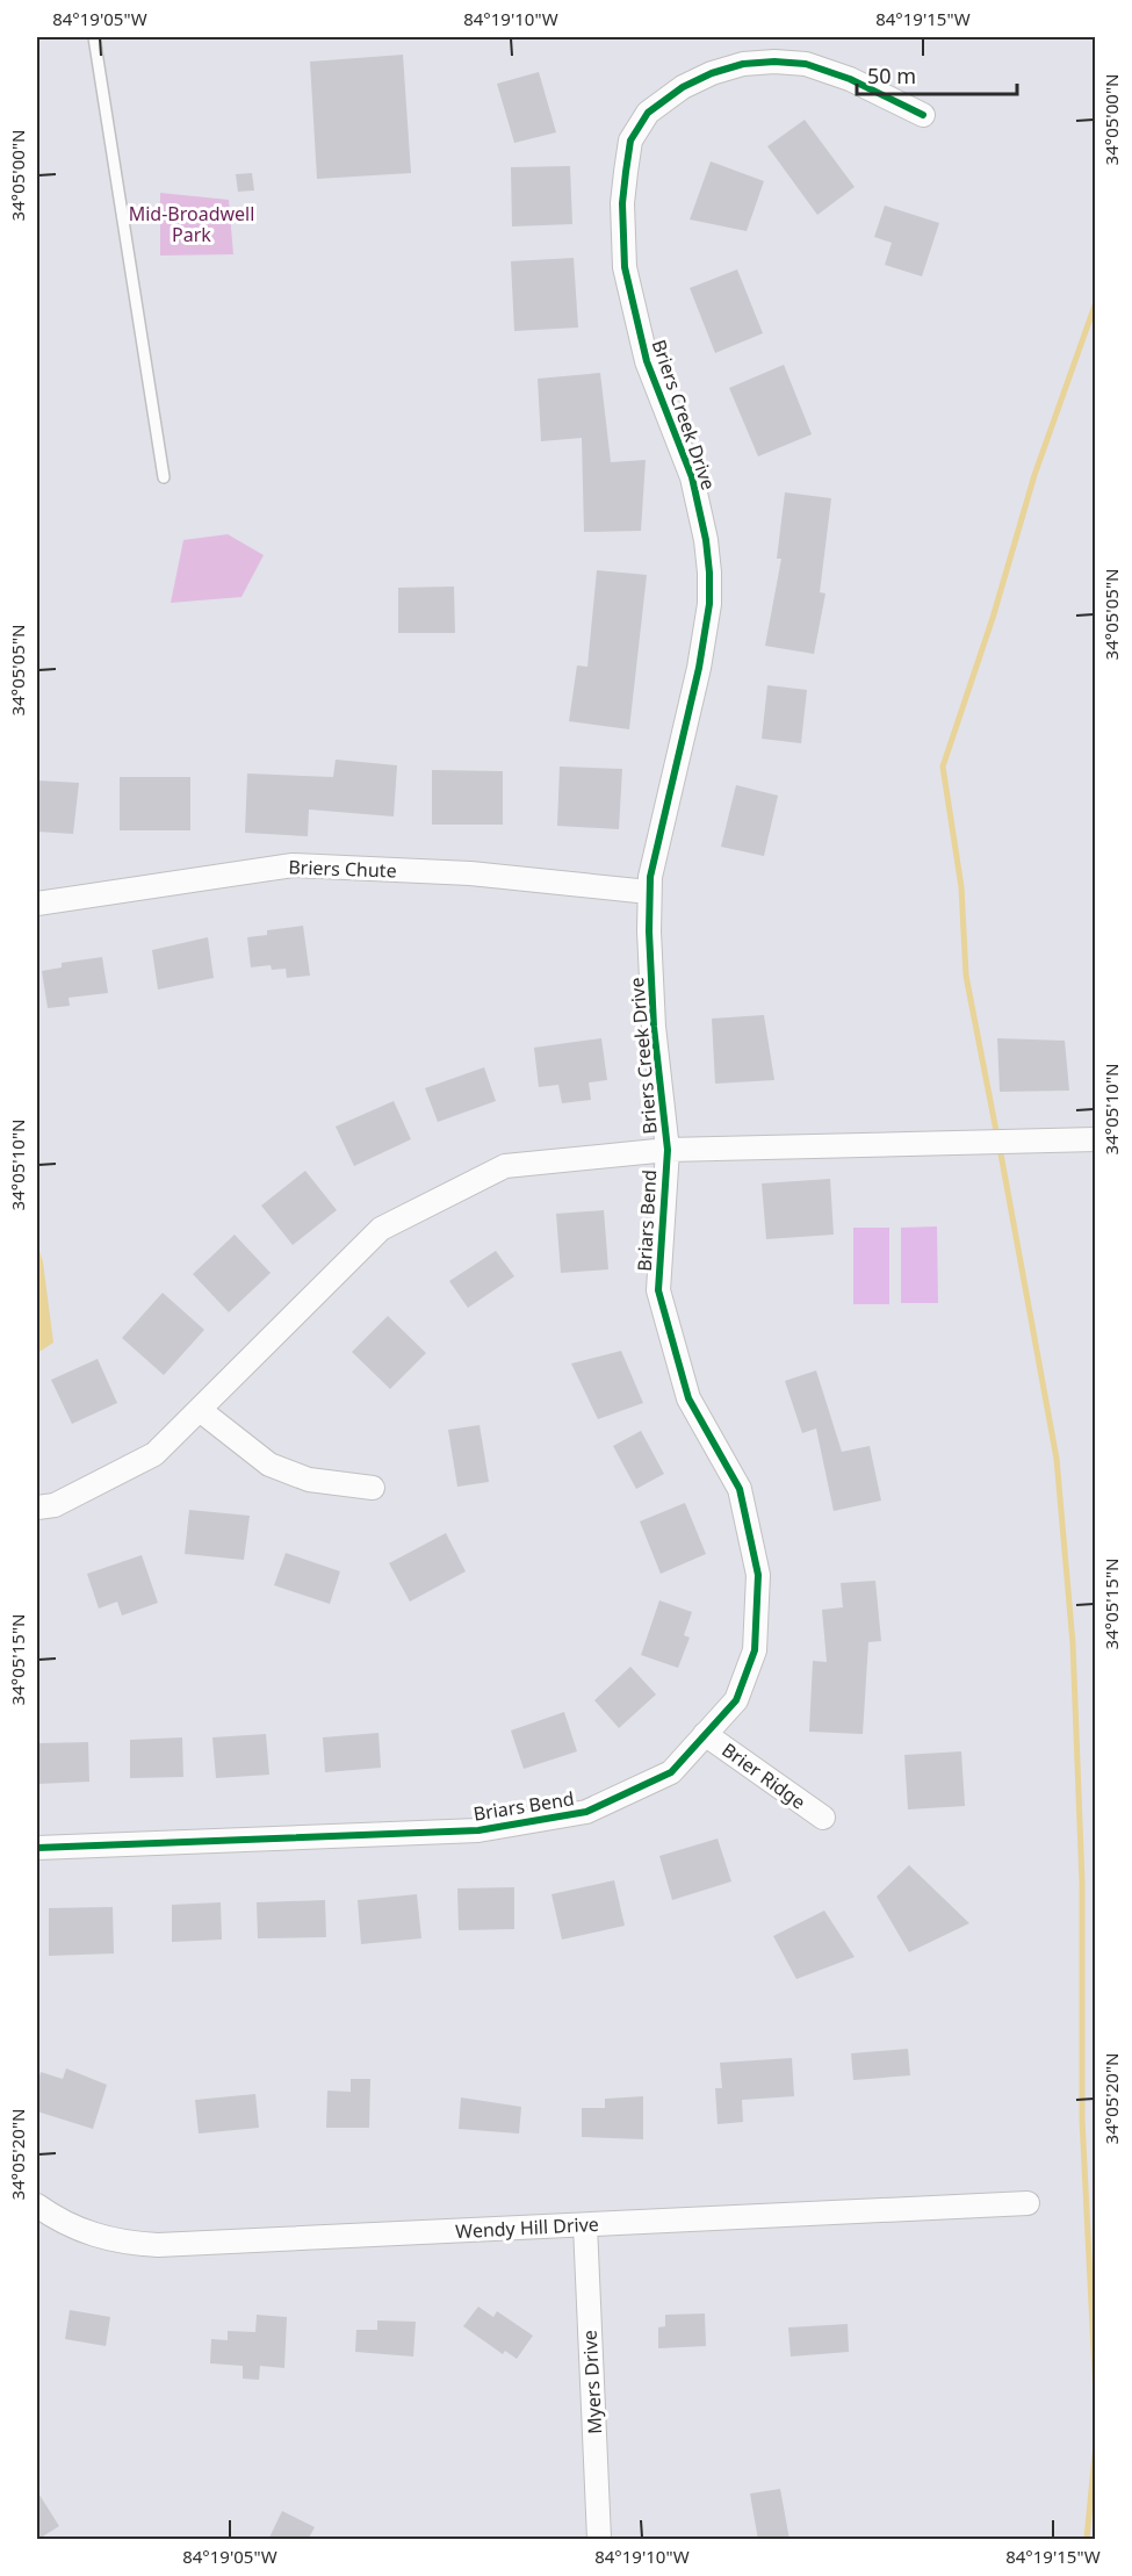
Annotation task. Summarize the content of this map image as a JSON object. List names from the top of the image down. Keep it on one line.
{"streets":{"street":["Briers Creek Drive","Briers Chute","Briars Bend","Brier Ridge","Wendy Hill Drive","Myers Drive"]},"crossings":[["Briers Creek Drive","Briers Chute"],["Briers Creek Drive","Briars Bend"],["Briars Bend","Brier Ridge"],["Wendy Hill Drive","Myers Drive"]],"parks":["Mid-Broadwell Park"],"scale_bar":"50 m","coordinates":["84°19'05\"W","84°19'10\"W","84°19'15\"W","34°05'00\"N","34°05'05\"N","34°05'10\"N","34°05'15\"N","34°05'20\"N"]}
